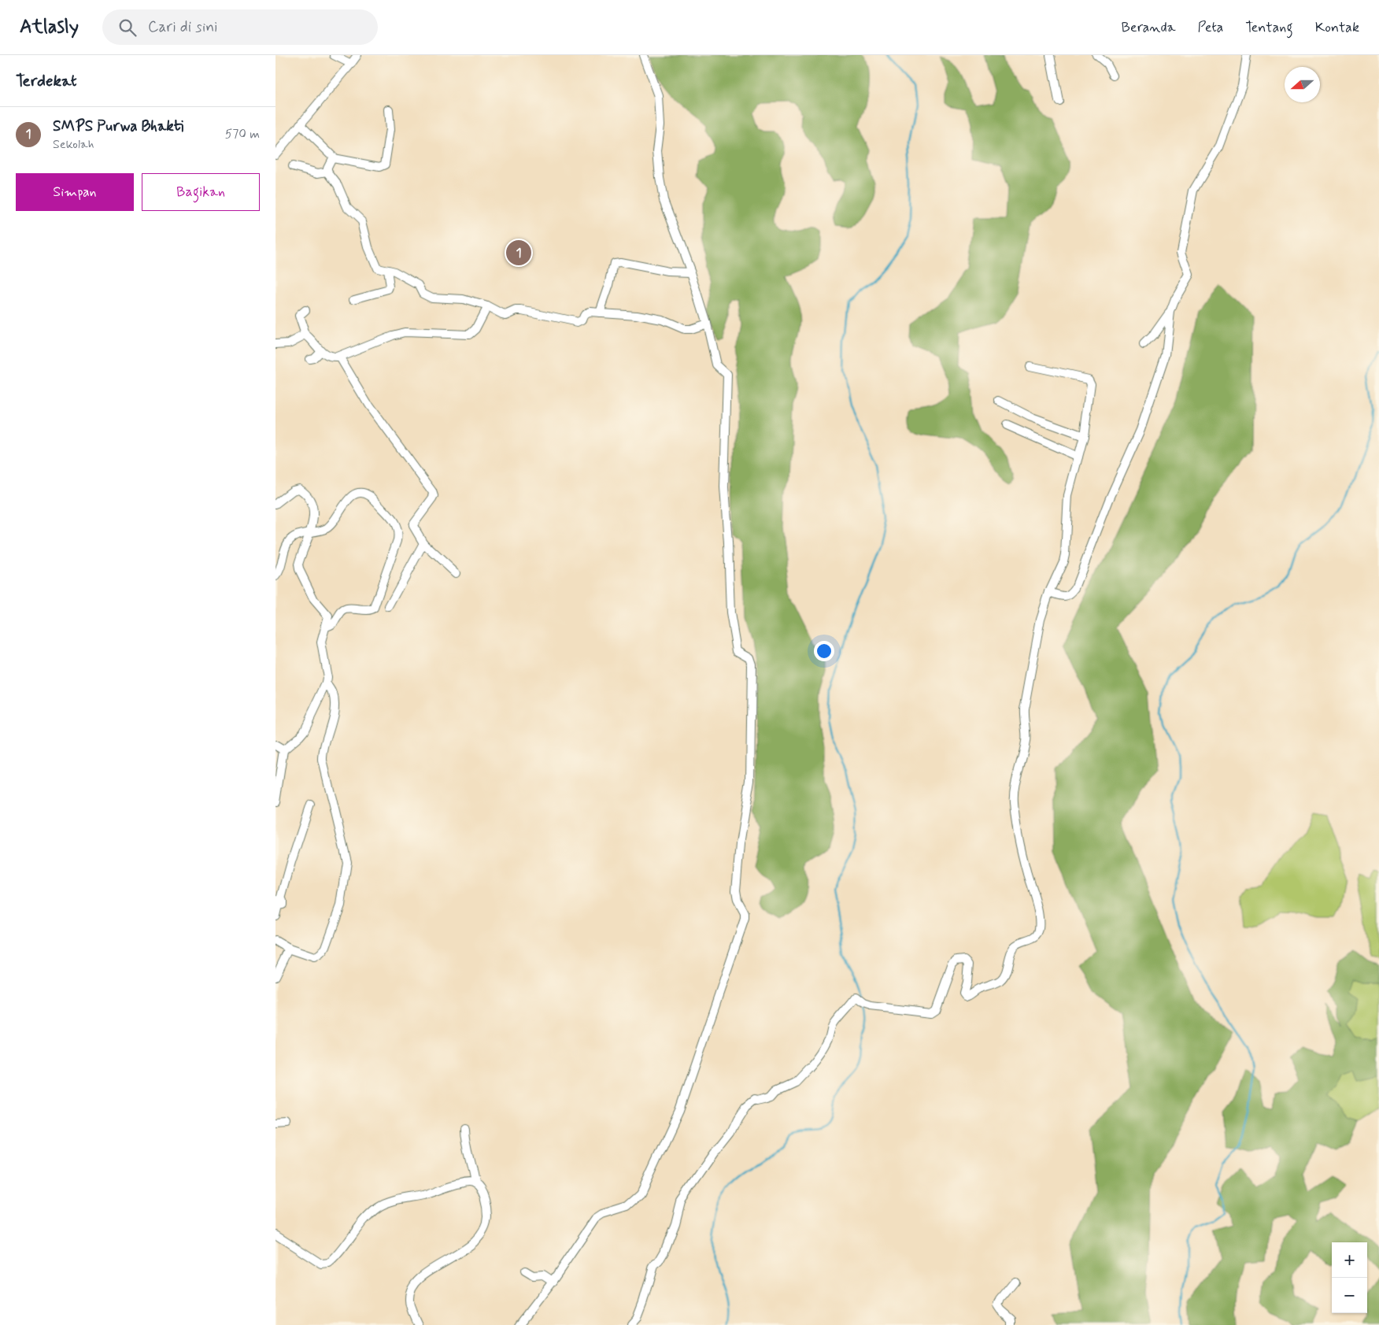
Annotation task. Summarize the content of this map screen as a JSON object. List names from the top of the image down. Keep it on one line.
{"north":"left","page":{"header":"Atlasly","search":"Cari di sini","nav":["Beranda","Peta","Tentang","Kontak"],"heading":"Terdekat","list":[{"mark":"1","name":"SMPS Purwa Bhakti","note":"Sekolah","value":"570 m"}],"buttons":["Simpan","Bagikan"],"pins":"1","map_buttons":["+","−"]}}
